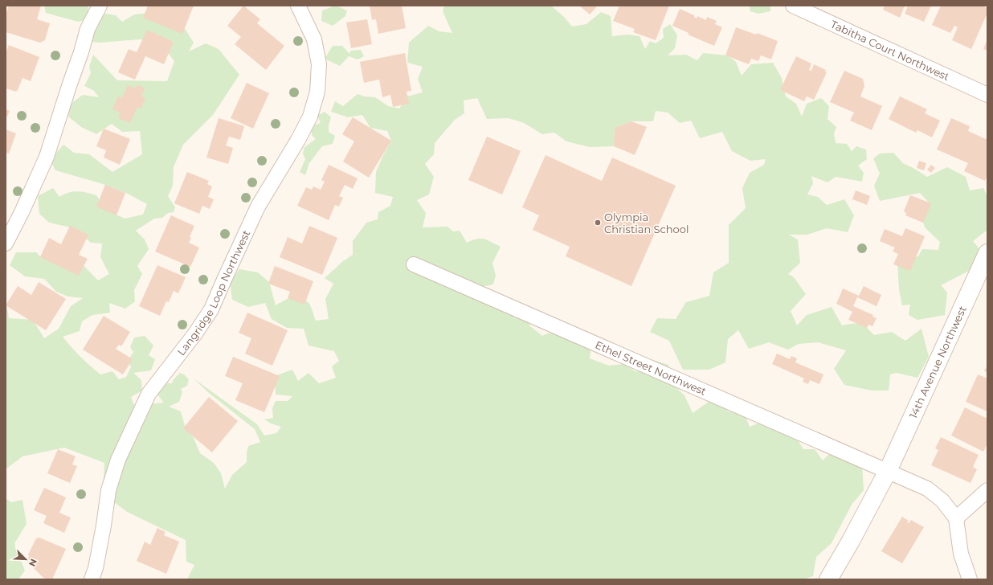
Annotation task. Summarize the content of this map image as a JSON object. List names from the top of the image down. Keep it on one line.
{"streets":{"street":["Tabitha Court Northwest","Langridge Loop Northwest","14th Avenue Northwest","Ethel Street Northwest"]},"crossings":[["14th Avenue Northwest","Ethel Street Northwest"]],"places":["Olympia Christian School"],"north":"bottom right"}
